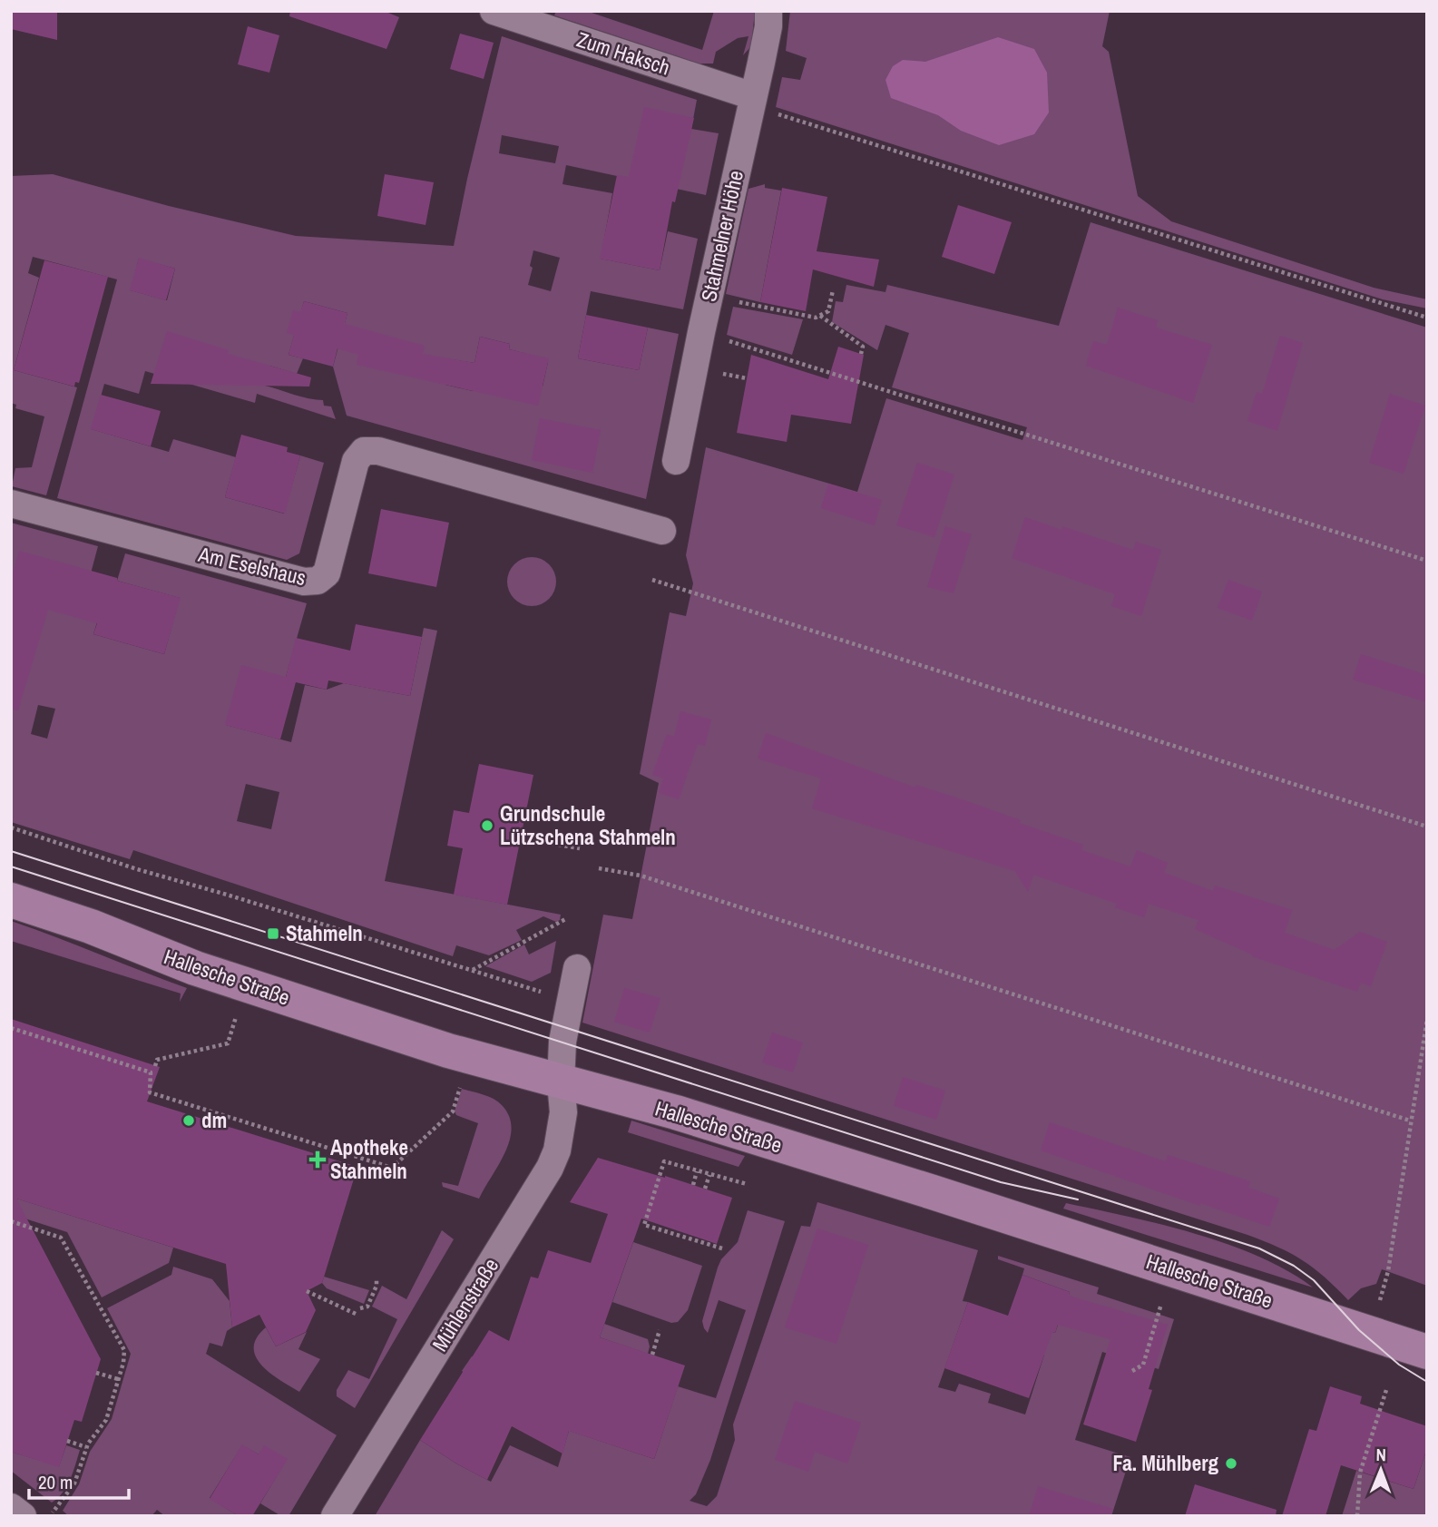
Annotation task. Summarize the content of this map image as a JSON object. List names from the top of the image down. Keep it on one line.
{"streets":{"street":["Zum Haksch","Stahmelner Höhe","Am Eselshaus","Hallesche Straße","Mühlenstraße"]},"crossings":[["Zum Haksch","Stahmelner Höhe"],["Hallesche Straße","Mühlenstraße"]],"places":{"other":["Grundschule Lützschena Stahmeln","dm","Fa. Mühlberg"],"transit":["Stahmeln"],"health":["Apotheke Stahmeln"]},"scale_bar":"20 m","north":"top"}
